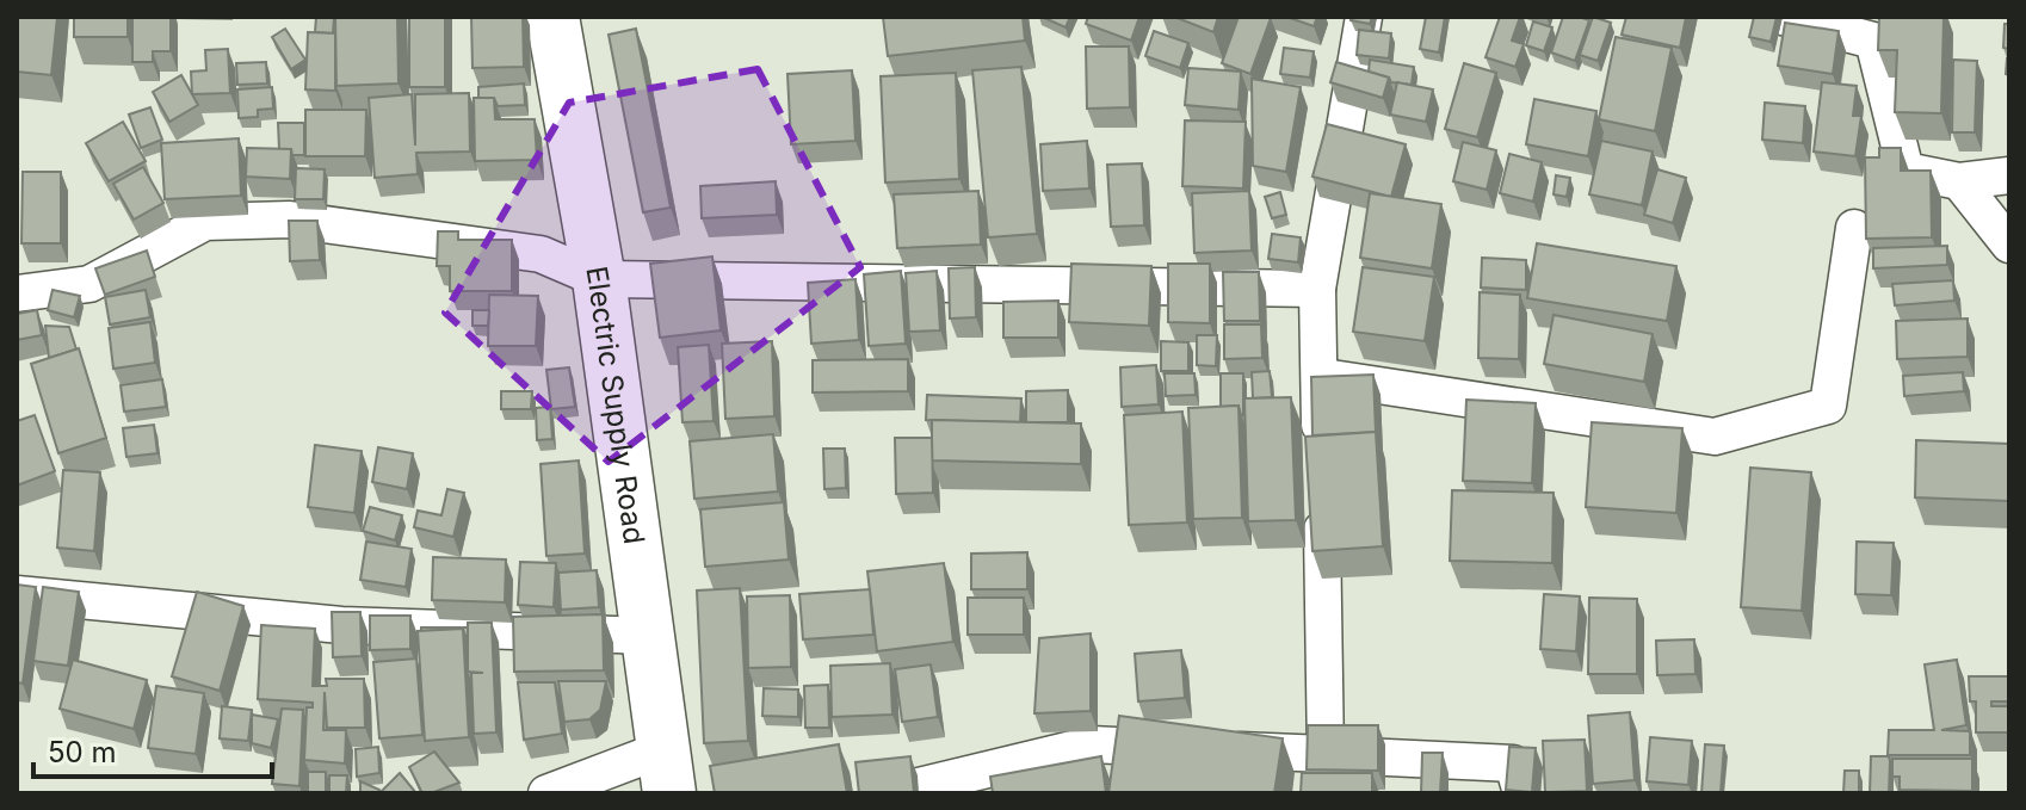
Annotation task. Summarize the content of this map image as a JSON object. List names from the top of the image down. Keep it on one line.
{"streets":{"main road":["Electric Supply Road"]},"scale_bar":"50 m"}
